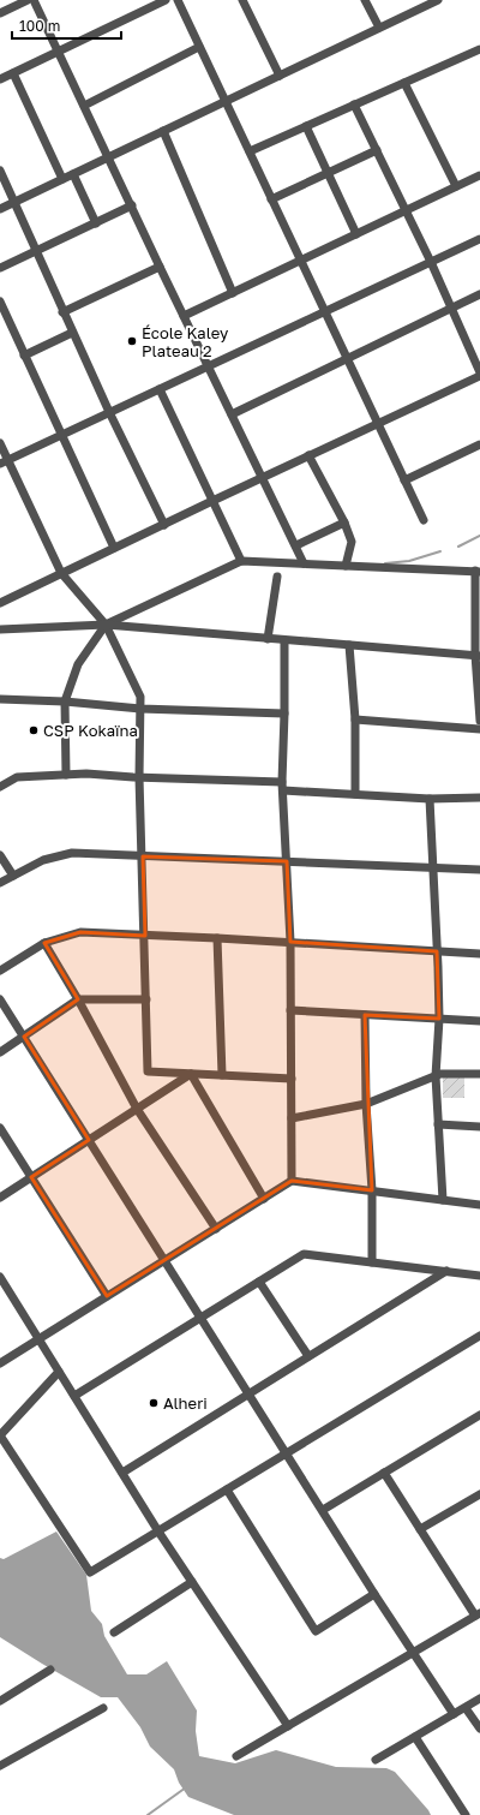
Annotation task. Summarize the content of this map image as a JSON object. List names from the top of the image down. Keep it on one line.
{"places":["École Kaley Plateau 2","CSP Kokaïna","Alheri"],"scale_bar":"100 m"}
